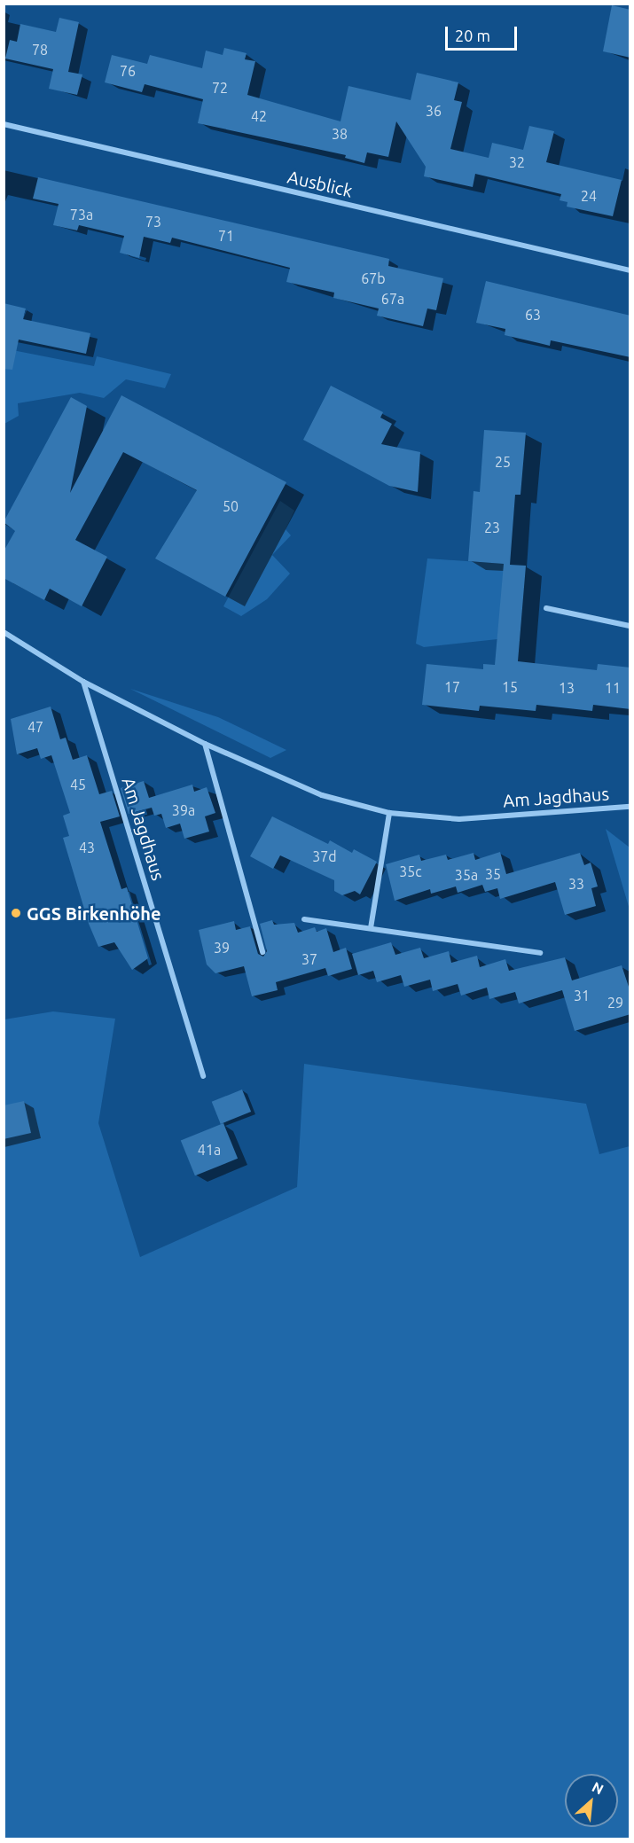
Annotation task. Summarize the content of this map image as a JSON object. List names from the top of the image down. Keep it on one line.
{"streets":{"street":["Ausblick","Am Jagdhaus"]},"places":["GGS Birkenhöhe"],"house_numbers":["78","76","72","36","42","38","32","24","73a","73","71","67b","67a","63","25","50","23","17","15","13","11","47","45","39a","43","37d","35c","35","35a","33","39","37","31","29","41a"],"scale_bar":"20 m","north":"top right"}
